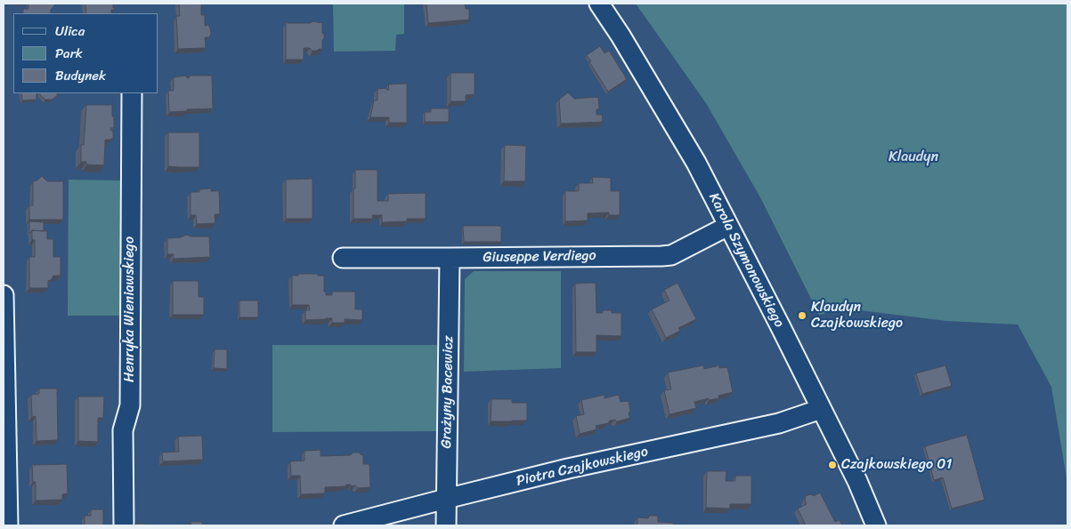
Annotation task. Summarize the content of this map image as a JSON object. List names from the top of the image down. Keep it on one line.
{"streets":{"street":["Giuseppe Verdiego","Karola Szymanowskiego","Henryka Wieniawskiego","Grażyny Bacewicz","Piotra Czajkowskiego"]},"crossings":[["Giuseppe Verdiego","Karola Szymanowskiego"],["Giuseppe Verdiego","Grażyny Bacewicz"],["Karola Szymanowskiego","Piotra Czajkowskiego"],["Grażyny Bacewicz","Piotra Czajkowskiego"]],"parks":["Klaudyn"],"places":["Klaudyn Czajkowskiego","Czajkowskiego 01"],"legend":["Ulica","Park","Budynek"]}
